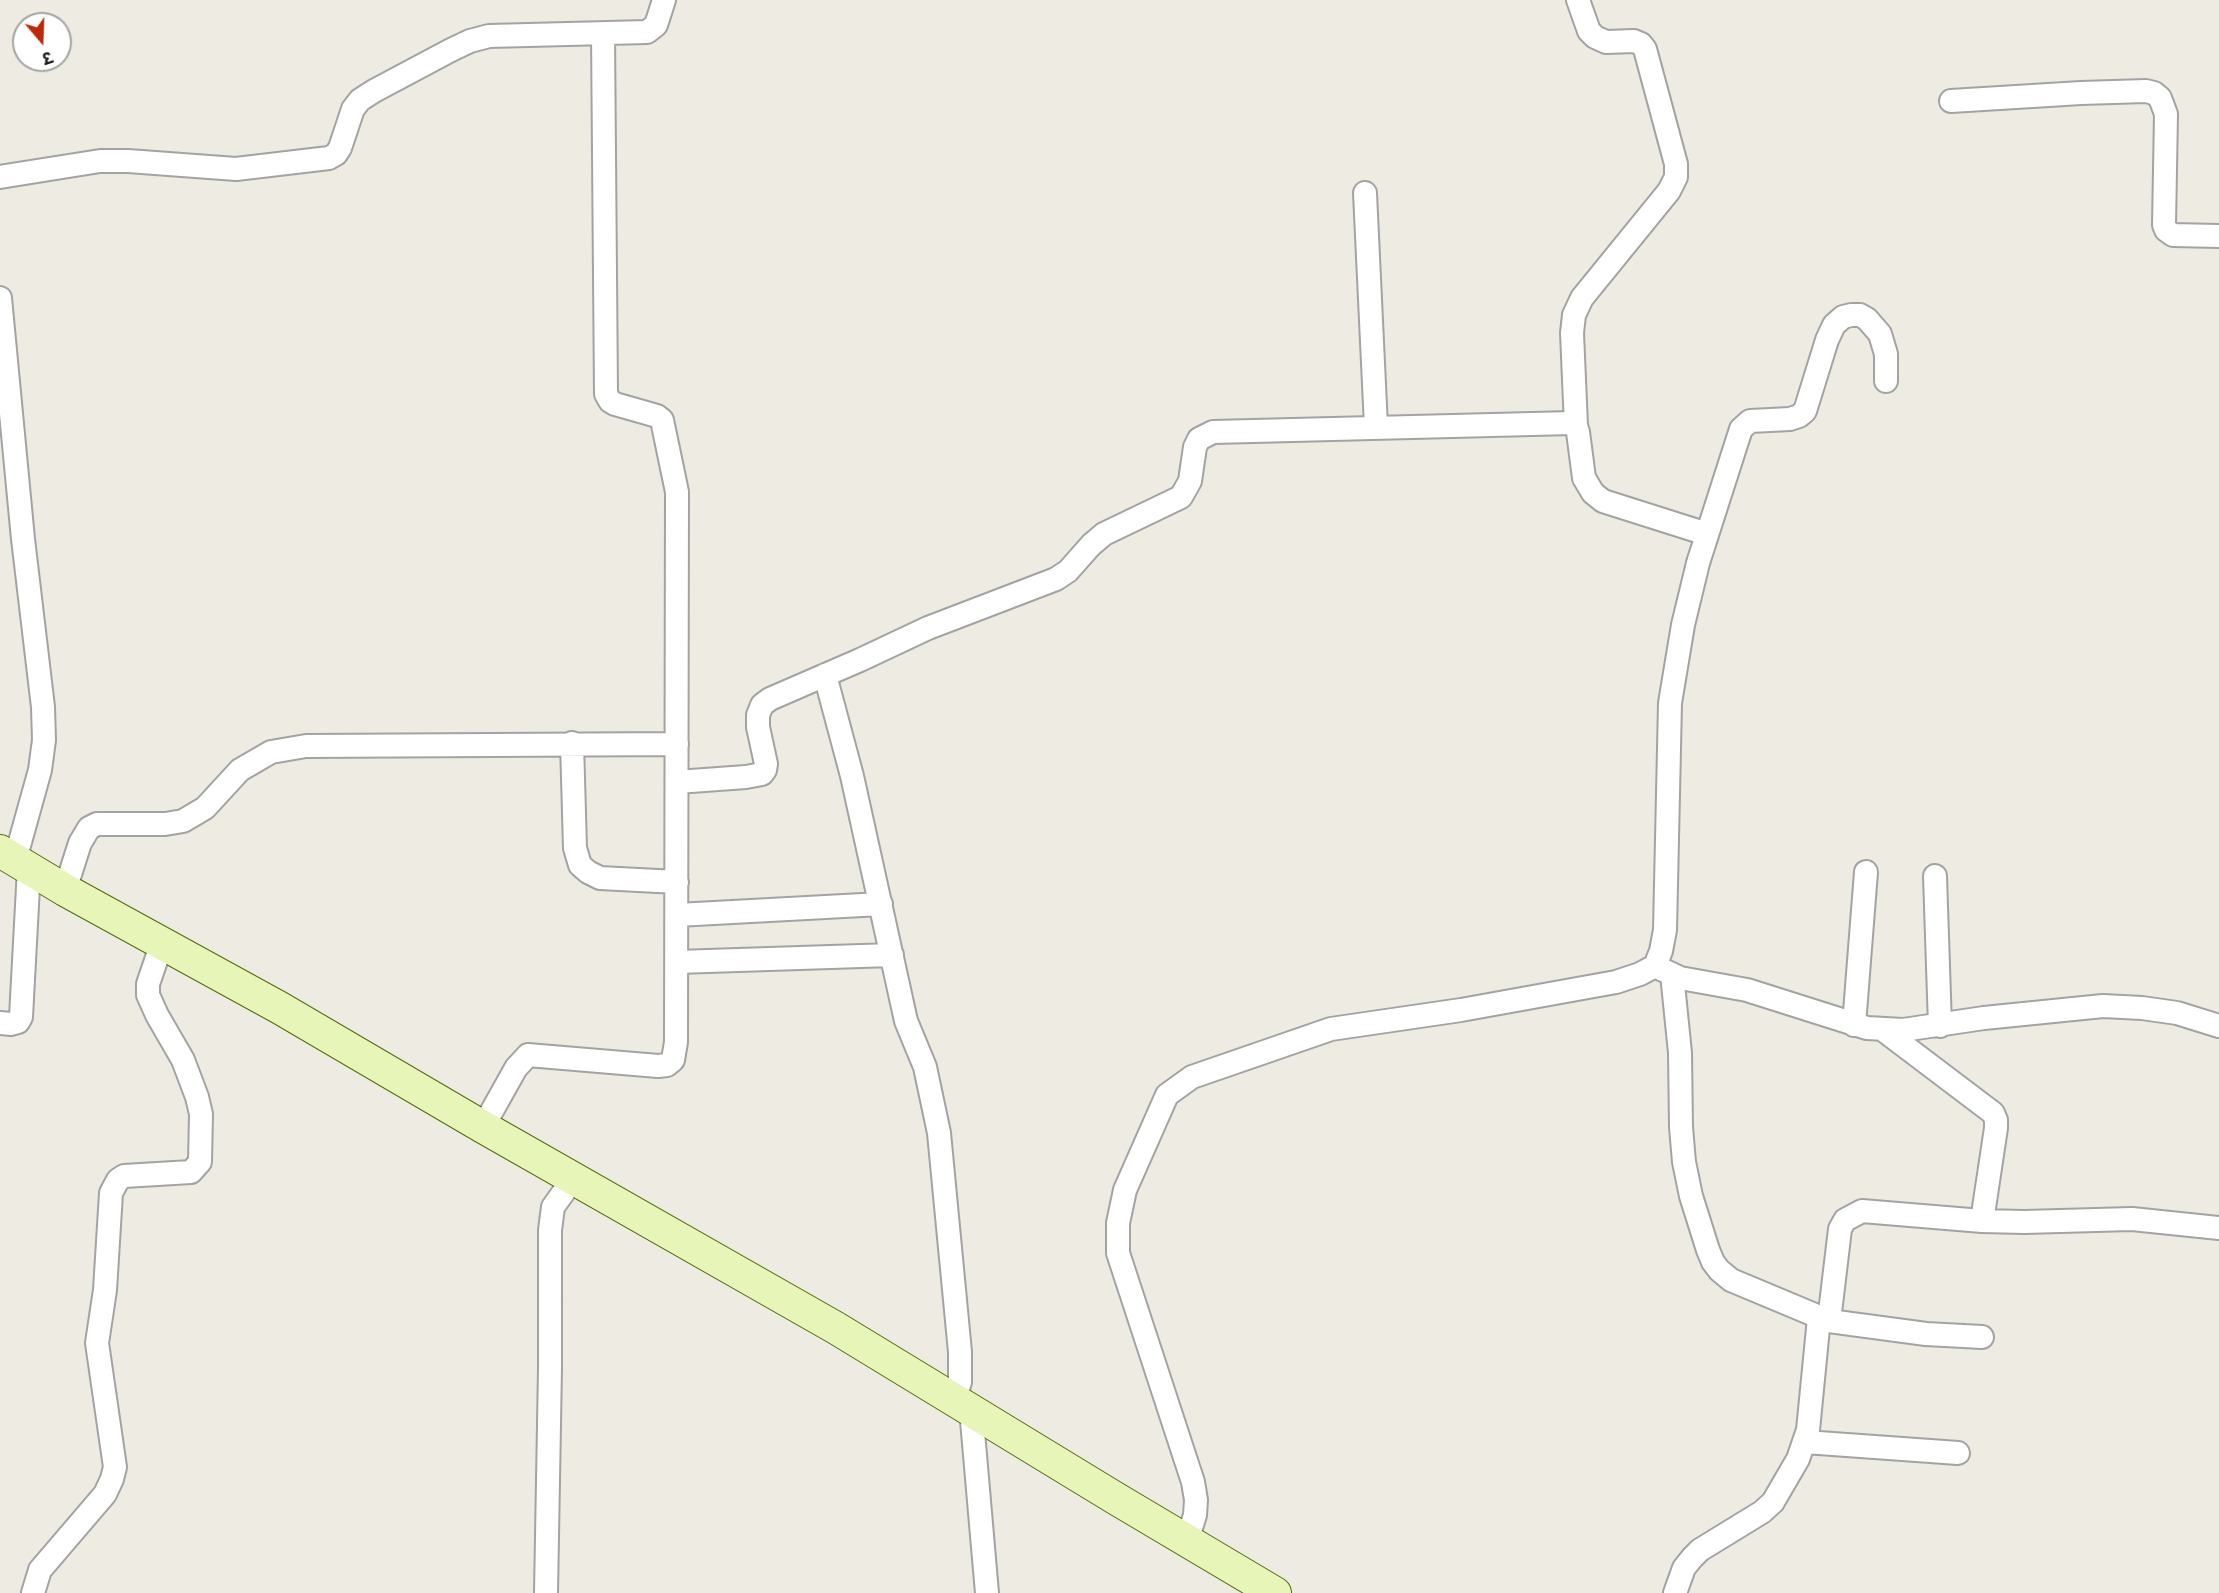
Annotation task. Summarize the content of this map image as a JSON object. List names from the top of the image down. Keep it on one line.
{"north":"bottom"}
